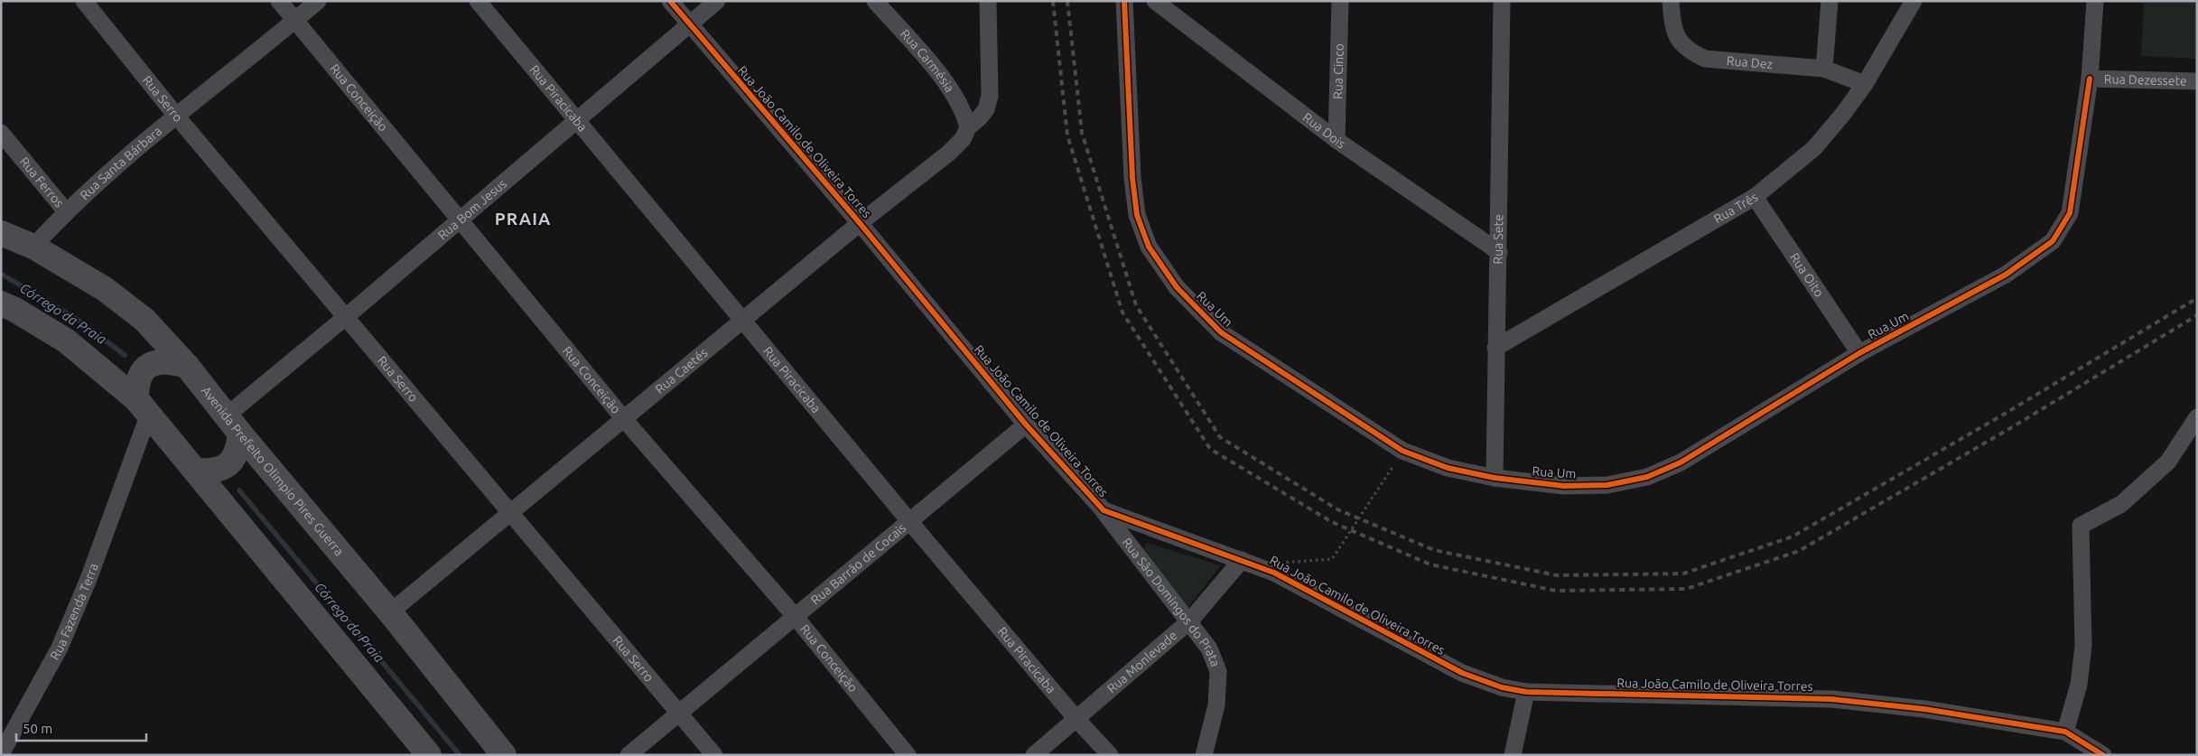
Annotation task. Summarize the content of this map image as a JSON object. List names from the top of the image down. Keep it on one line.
{"streets":{"main road":["Avenida Prefeito Olimpio Pires Guerra"],"street":["Rua Carmésia","Rua Dez","Rua Cinco","Rua Dezessete","Rua Conceição","Rua Piracicaba","Rua Serro","Rua Dois","Rua João Camilo de Oliveira Torres","Rua Santa Bárbara","Rua Ferros","Rua Três","Rua Bom Jesus","Rua Sete","Rua Oito","Rua Um","Rua Caetés","Rua Barrão de Cocais","Rua São Domingos do Prata","Rua Fazenda Terra","Rua Monlevade"]},"crossings":[["Rua Carmésia","Rua Caetés"],["Rua Dez","Rua Três"],["Rua Cinco","Rua Dois"],["Rua Dezessete","Rua Um"],["Rua Conceição","Rua Santa Bárbara"],["Rua Conceição","Rua Bom Jesus"],["Rua Conceição","Rua Caetés"],["Rua Conceição","Rua Barrão de Cocais"],["Rua Piracicaba","Rua Bom Jesus"],["Rua Piracicaba","Rua Caetés"],["Rua Piracicaba","Rua Barrão de Cocais"],["Rua Piracicaba","Rua Monlevade"],["Rua Serro","Rua Santa Bárbara"],["Rua Serro","Rua Bom Jesus"],["Rua Serro","Rua Caetés"],["Rua Serro","Rua Barrão de Cocais"],["Rua Dois","Rua Sete"],["Rua João Camilo de Oliveira Torres","Rua Bom Jesus"],["Rua João Camilo de Oliveira Torres","Rua Caetés"],["Rua João Camilo de Oliveira Torres","Rua Barrão de Cocais"],["Rua João Camilo de Oliveira Torres","Rua São Domingos do Prata"],["Rua João Camilo de Oliveira Torres","Rua Monlevade"],["Rua Santa Bárbara","Rua Ferros"],["Rua Santa Bárbara","Avenida Prefeito Olimpio Pires Guerra"],["Rua Três","Rua Sete"],["Rua Três","Rua Oito"],["Rua Bom Jesus","Avenida Prefeito Olimpio Pires Guerra"],["Rua Sete","Rua Um"],["Rua Oito","Rua Um"],["Rua Caetés","Avenida Prefeito Olimpio Pires Guerra"],["Rua São Domingos do Prata","Rua Monlevade"]],"districts":["PRAIA"],"water":["Córrego da Praia"],"scale_bar":"50 m"}
